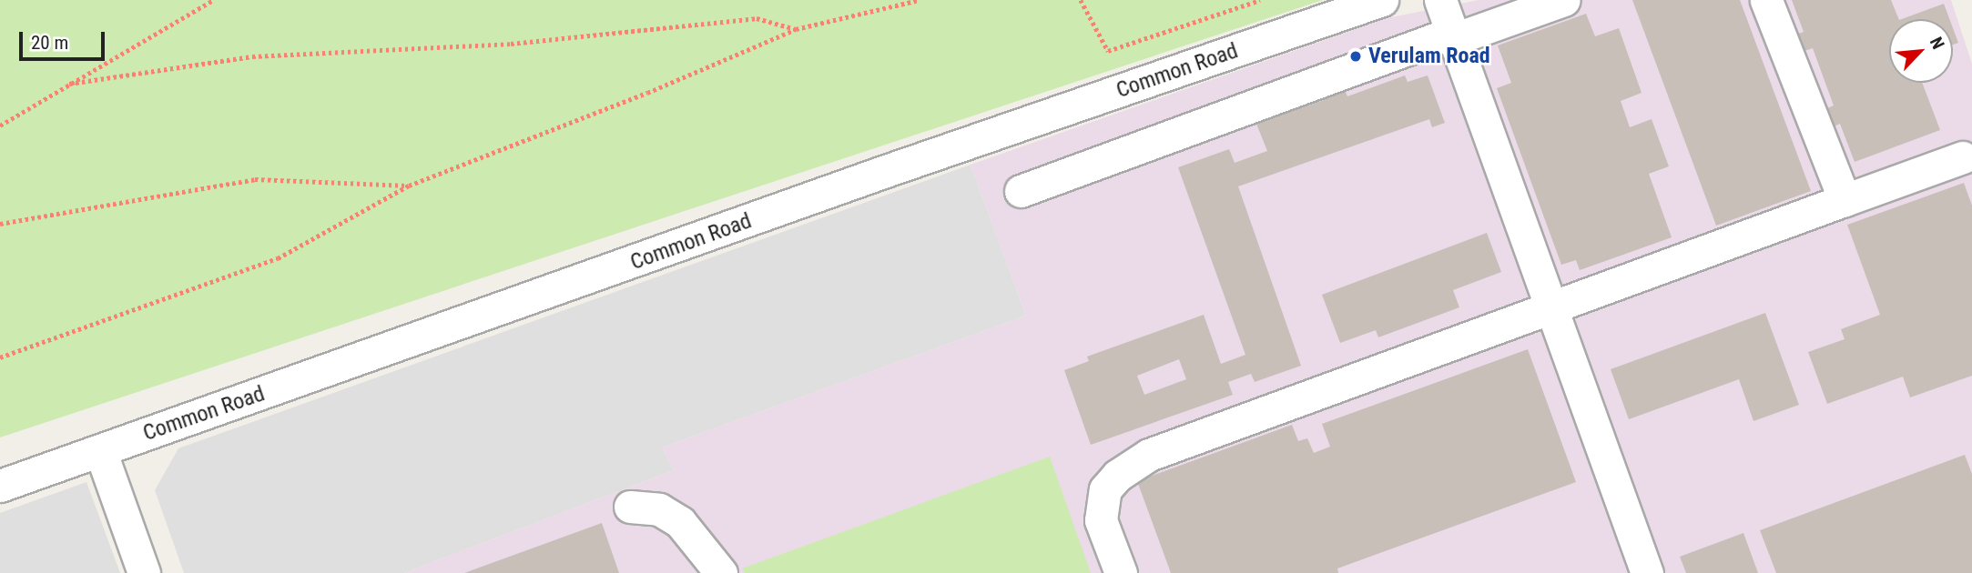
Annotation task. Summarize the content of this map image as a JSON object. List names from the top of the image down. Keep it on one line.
{"streets":{"street":["Common Road"]},"places":["Verulam Road"],"scale_bar":"20 m","north":"top right"}
